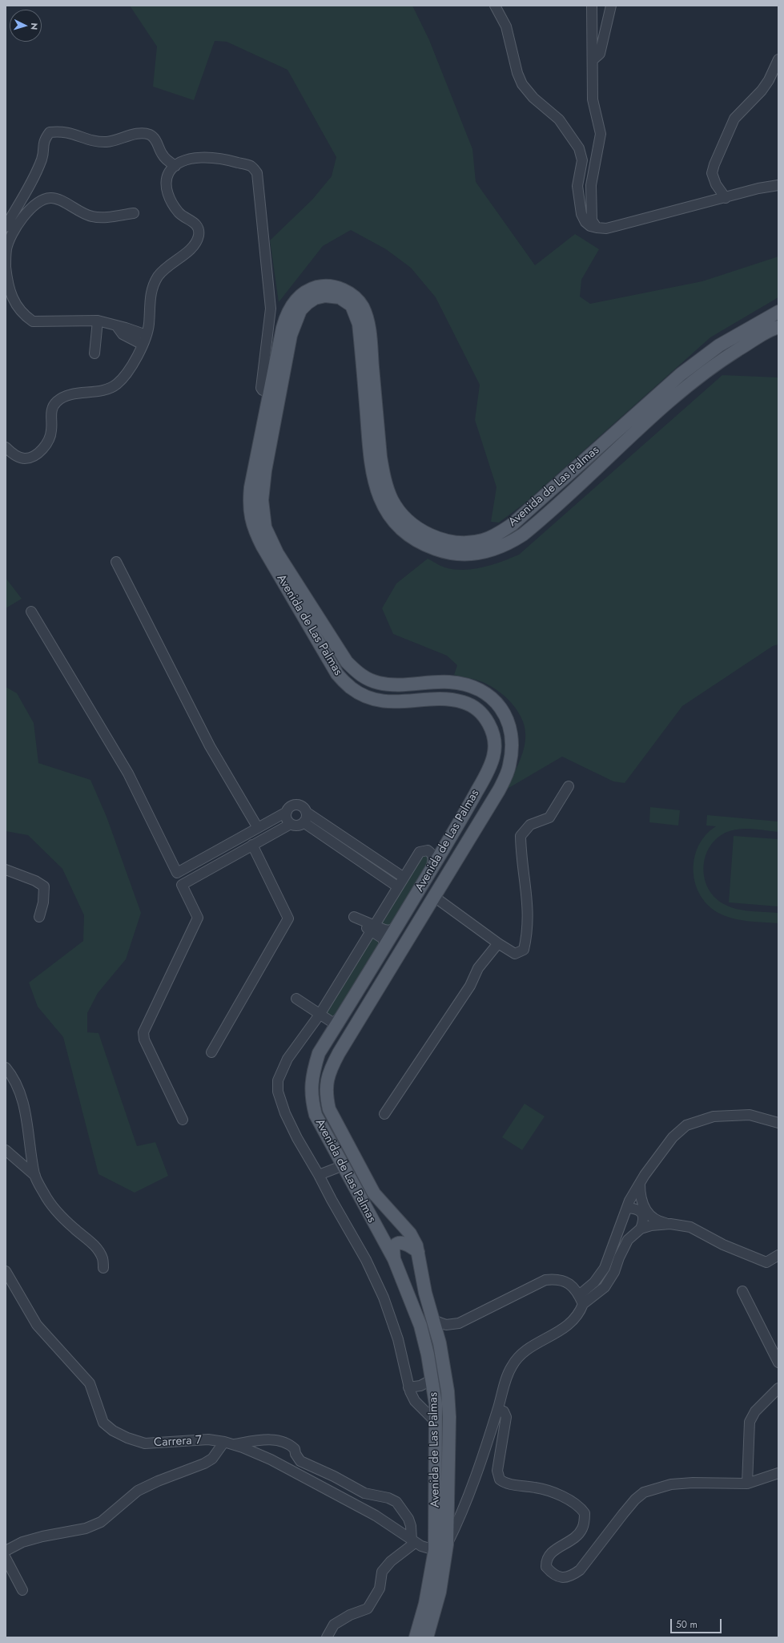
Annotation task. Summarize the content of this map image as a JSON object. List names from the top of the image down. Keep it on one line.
{"streets":{"main road":["Avenida de Las Palmas"],"street":["Carrera 7"]},"crossings":[["Avenida de Las Palmas","Carrera 7"]],"scale_bar":"50 m","north":"right"}
